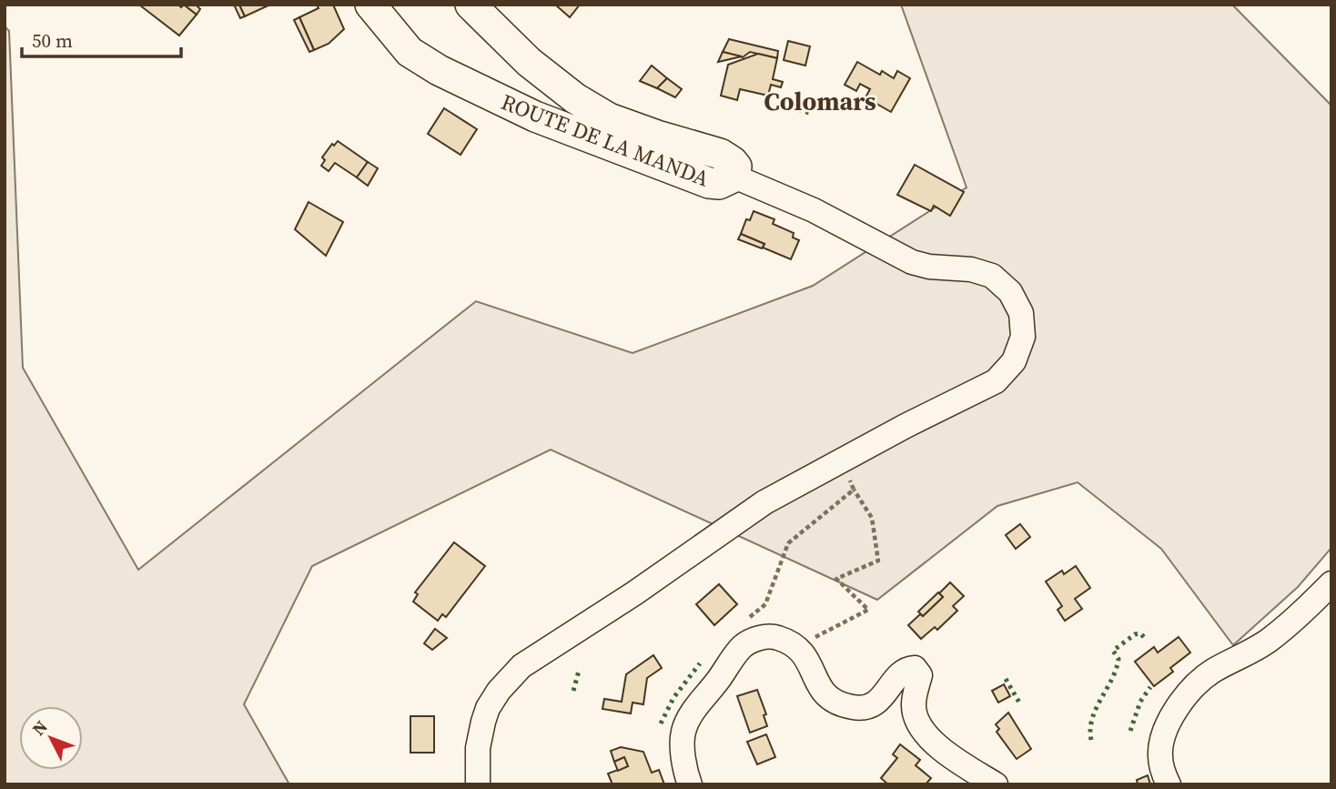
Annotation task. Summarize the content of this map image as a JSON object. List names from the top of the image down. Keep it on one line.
{"streets":{"main road":["ROUTE DE LA MANDA"]},"districts":["Colomars"],"scale_bar":"50 m","north":"top left"}
